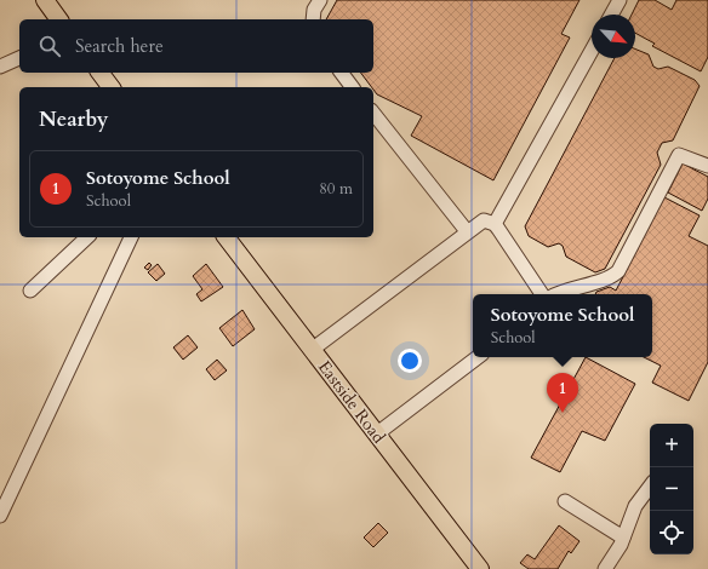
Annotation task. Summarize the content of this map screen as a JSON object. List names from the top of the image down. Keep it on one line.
{"streets":{"main road":["Eastside Road"]},"north":"bottom right","page":{"search":"Search here","heading":"Nearby","list":[{"mark":"1","name":"Sotoyome School","note":"School","value":"80 m"}],"popup":["Sotoyome School","School"],"pins":"1","map_buttons":["+","−"]}}
